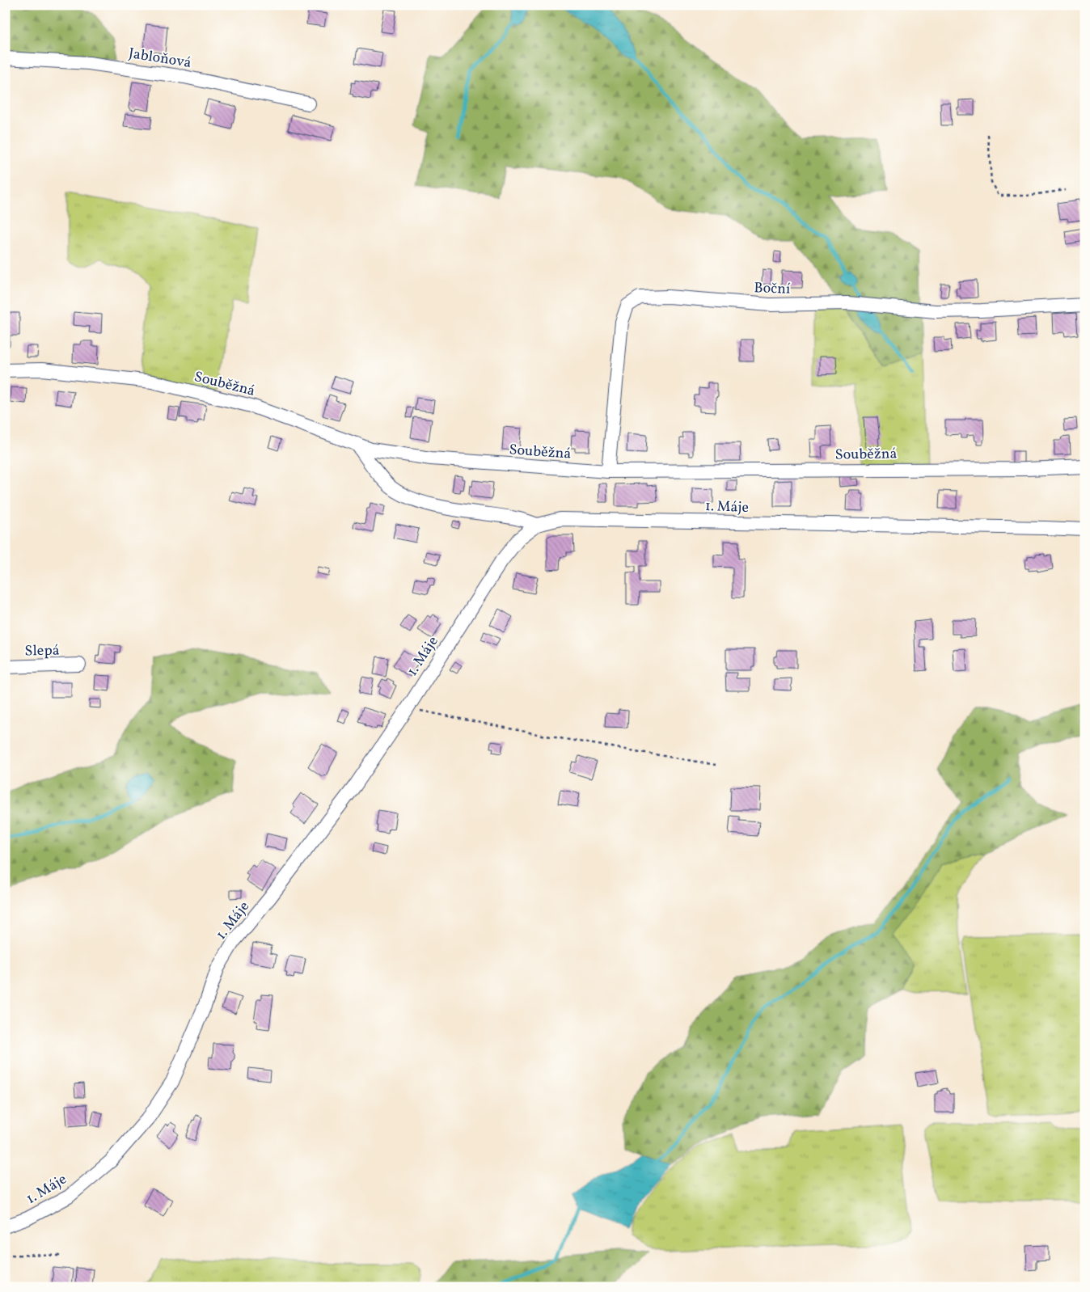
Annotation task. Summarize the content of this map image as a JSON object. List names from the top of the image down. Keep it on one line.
{"streets":{"street":["Jabloňová","Boční","Souběžná","1. Máje","Slepá"]},"crossings":[["Boční","Souběžná"]]}
